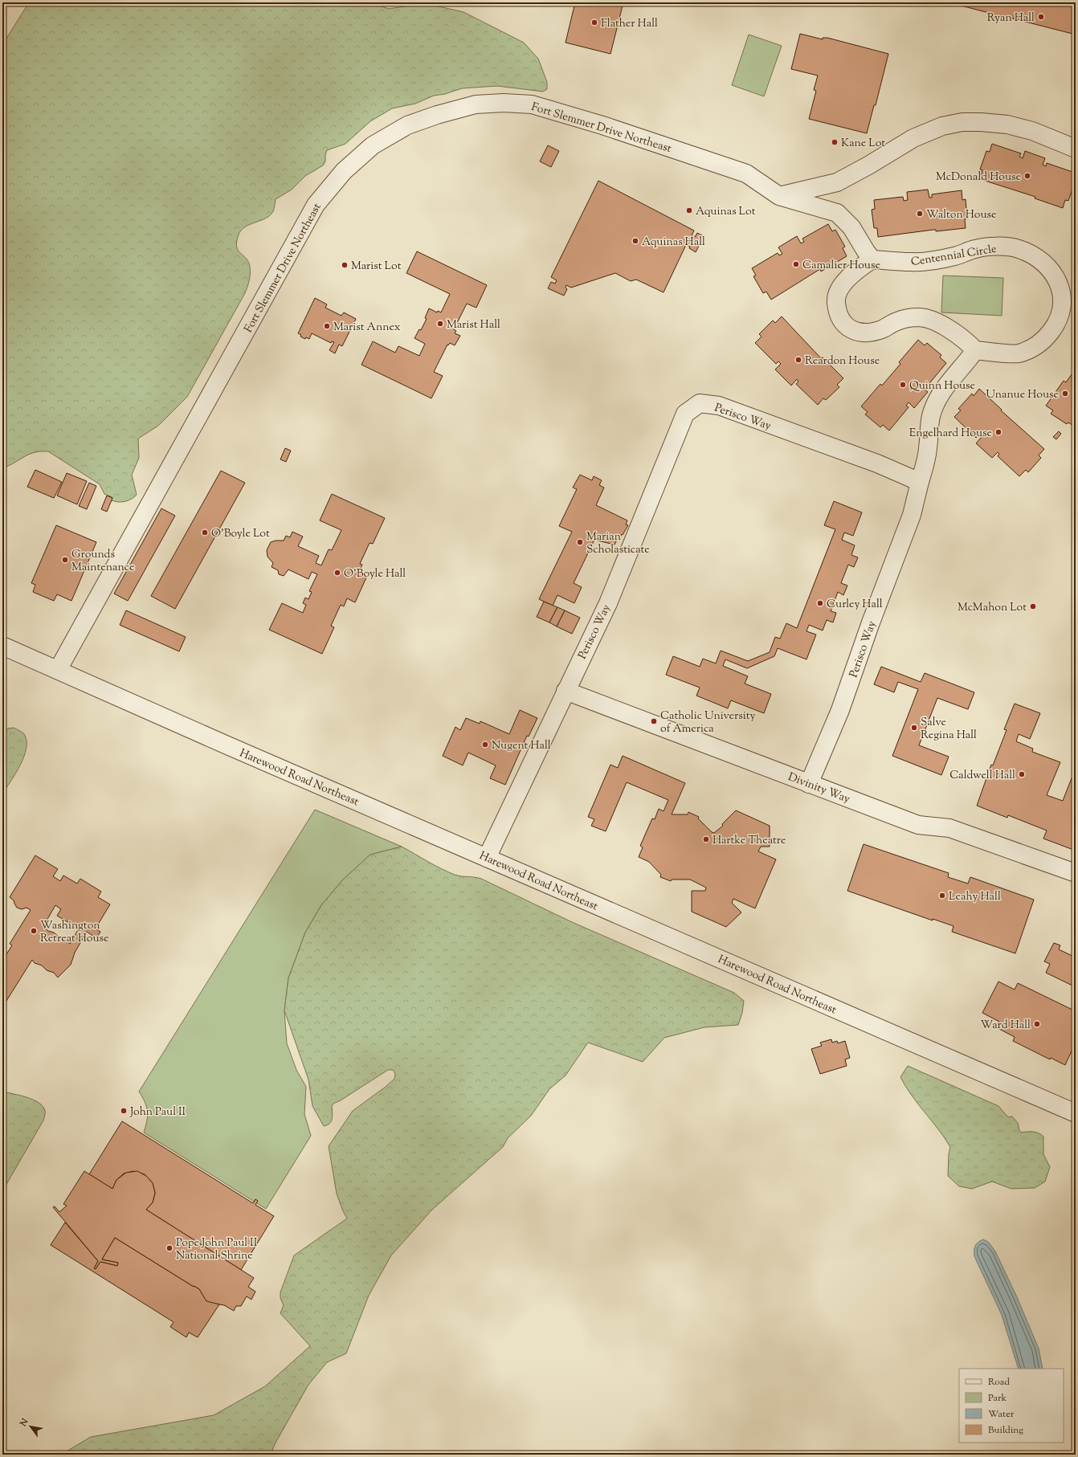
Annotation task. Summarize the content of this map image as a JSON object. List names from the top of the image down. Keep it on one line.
{"streets":{"street":["Fort Slemmer Drive Northeast","Centennial Circle","Perisco Way","Harewood Road Northeast","Divinity Way"]},"crossings":[["Fort Slemmer Drive Northeast","Harewood Road Northeast"],["Perisco Way","Harewood Road Northeast"],["Perisco Way","Divinity Way"]],"places":["Ryan Hall","Flather Hall","Kane Lot","McDonald House","Aquinas Lot","Walton House","Aquinas Hall","Camalier House","Marist Lot","Marist Hall","Marist Annex","Reardon House","Quinn House","Unanue House","Engelhard House","O'Boyle Lot","Marian Scholasticate","Grounds Maintenance","O'Boyle Hall","Curley Hall","McMahon Lot","Catholic University of America","Salve Regina Hall","Nugent Hall","Caldwell Hall","Hartke Theatre","Leahy Hall","Washington Retreat House","Ward Hall","John Paul II","Pope John Paul II National Shrine"],"legend":["Road","Park","Water","Building"],"north":"top left"}
